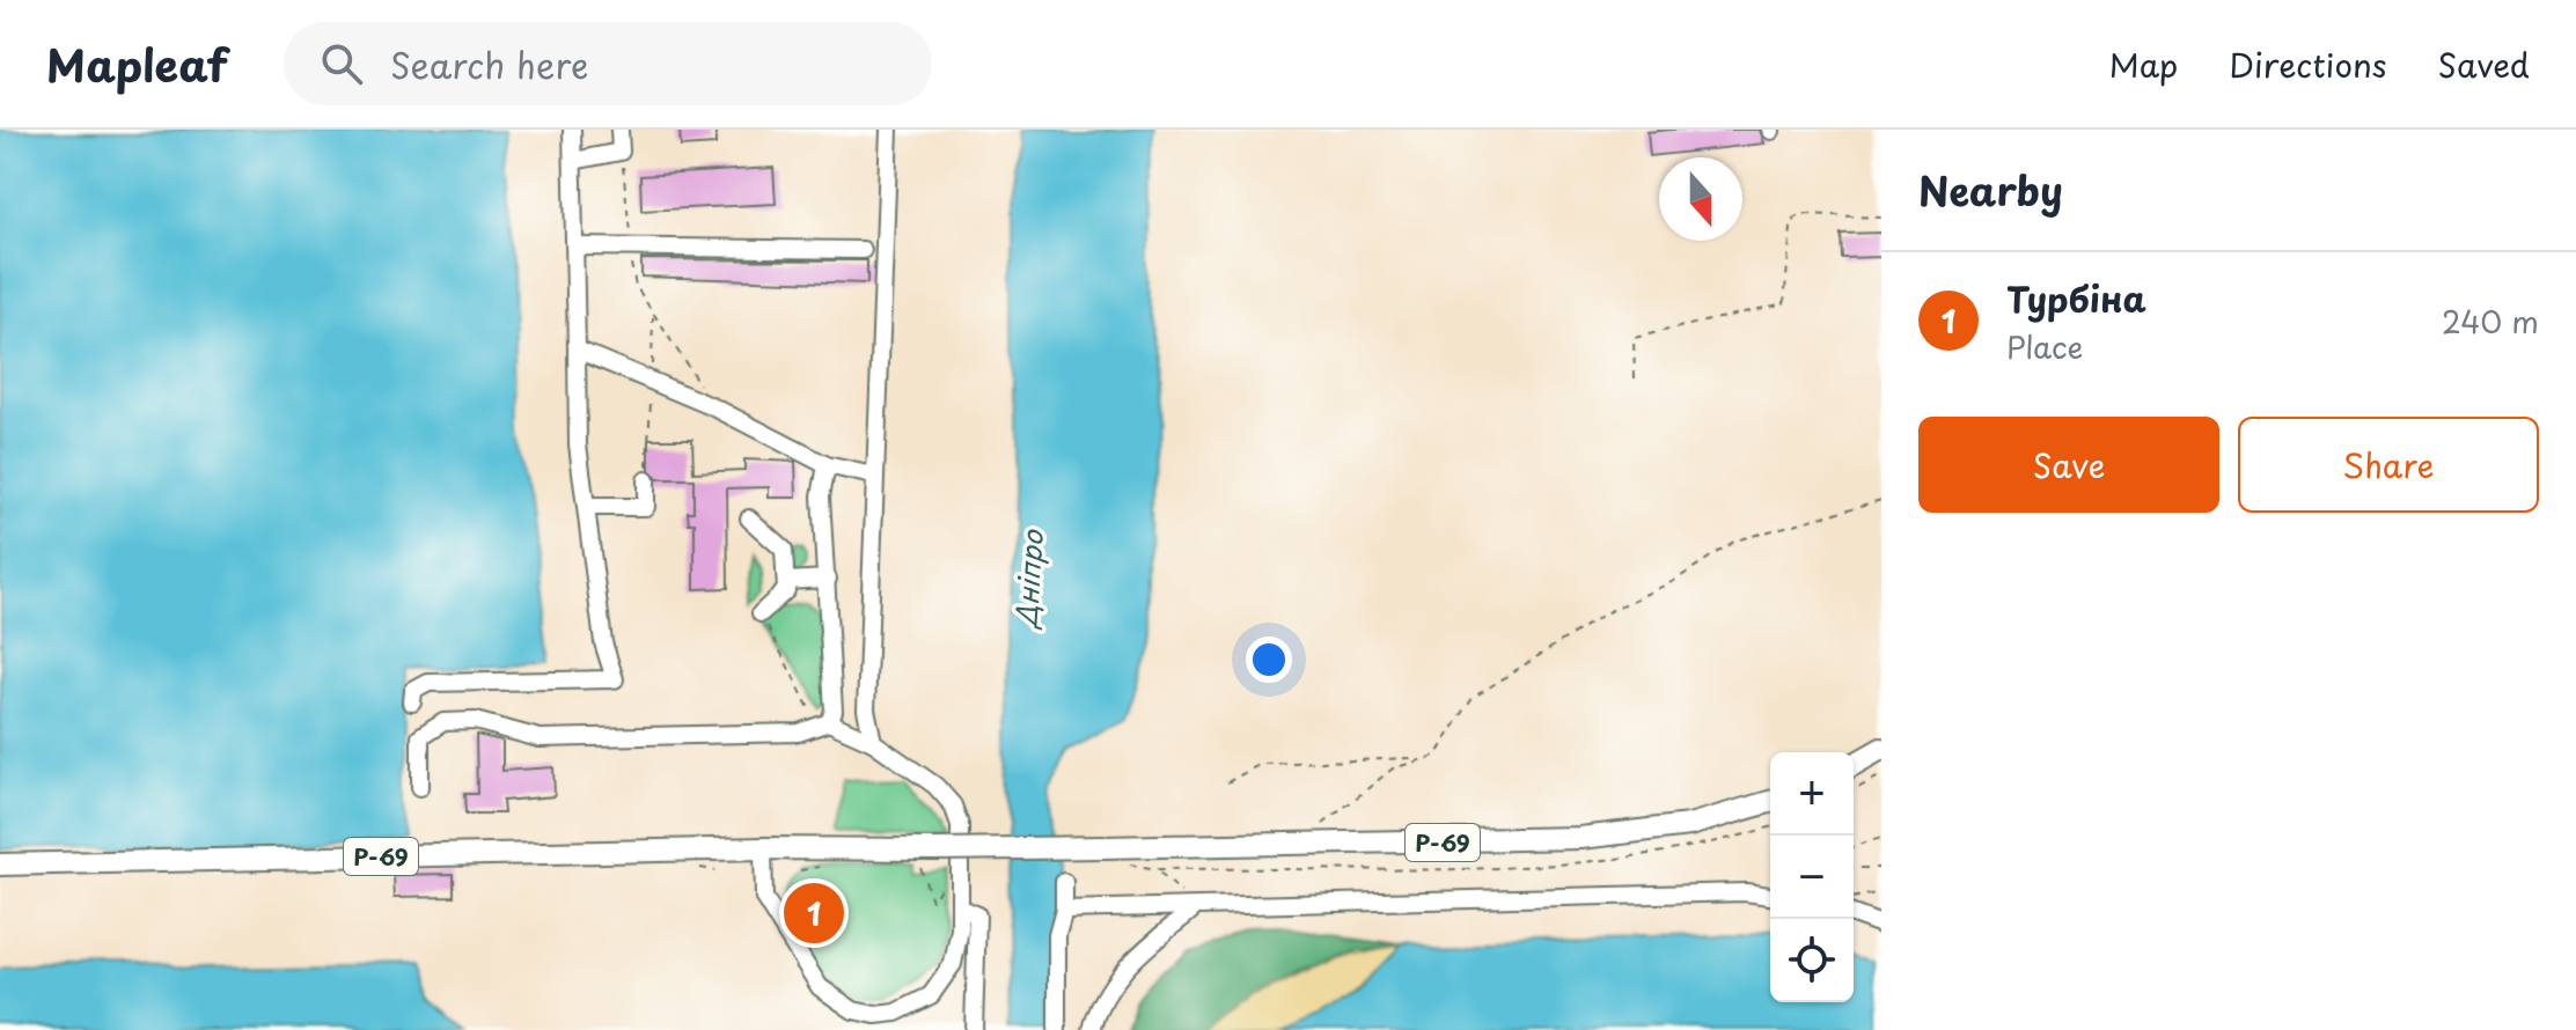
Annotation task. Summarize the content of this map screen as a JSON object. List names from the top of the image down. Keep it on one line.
{"streets":{"main road":["Р-69"]},"water":["Дніпро"],"north":"bottom","page":{"header":"Mapleaf","search":"Search here","nav":["Map","Directions","Saved"],"heading":"Nearby","list":[{"mark":"1","name":"Турбіна","note":"Place","value":"240 m"}],"buttons":["Save","Share"],"map_buttons":["+","−"],"pins":"1"}}
